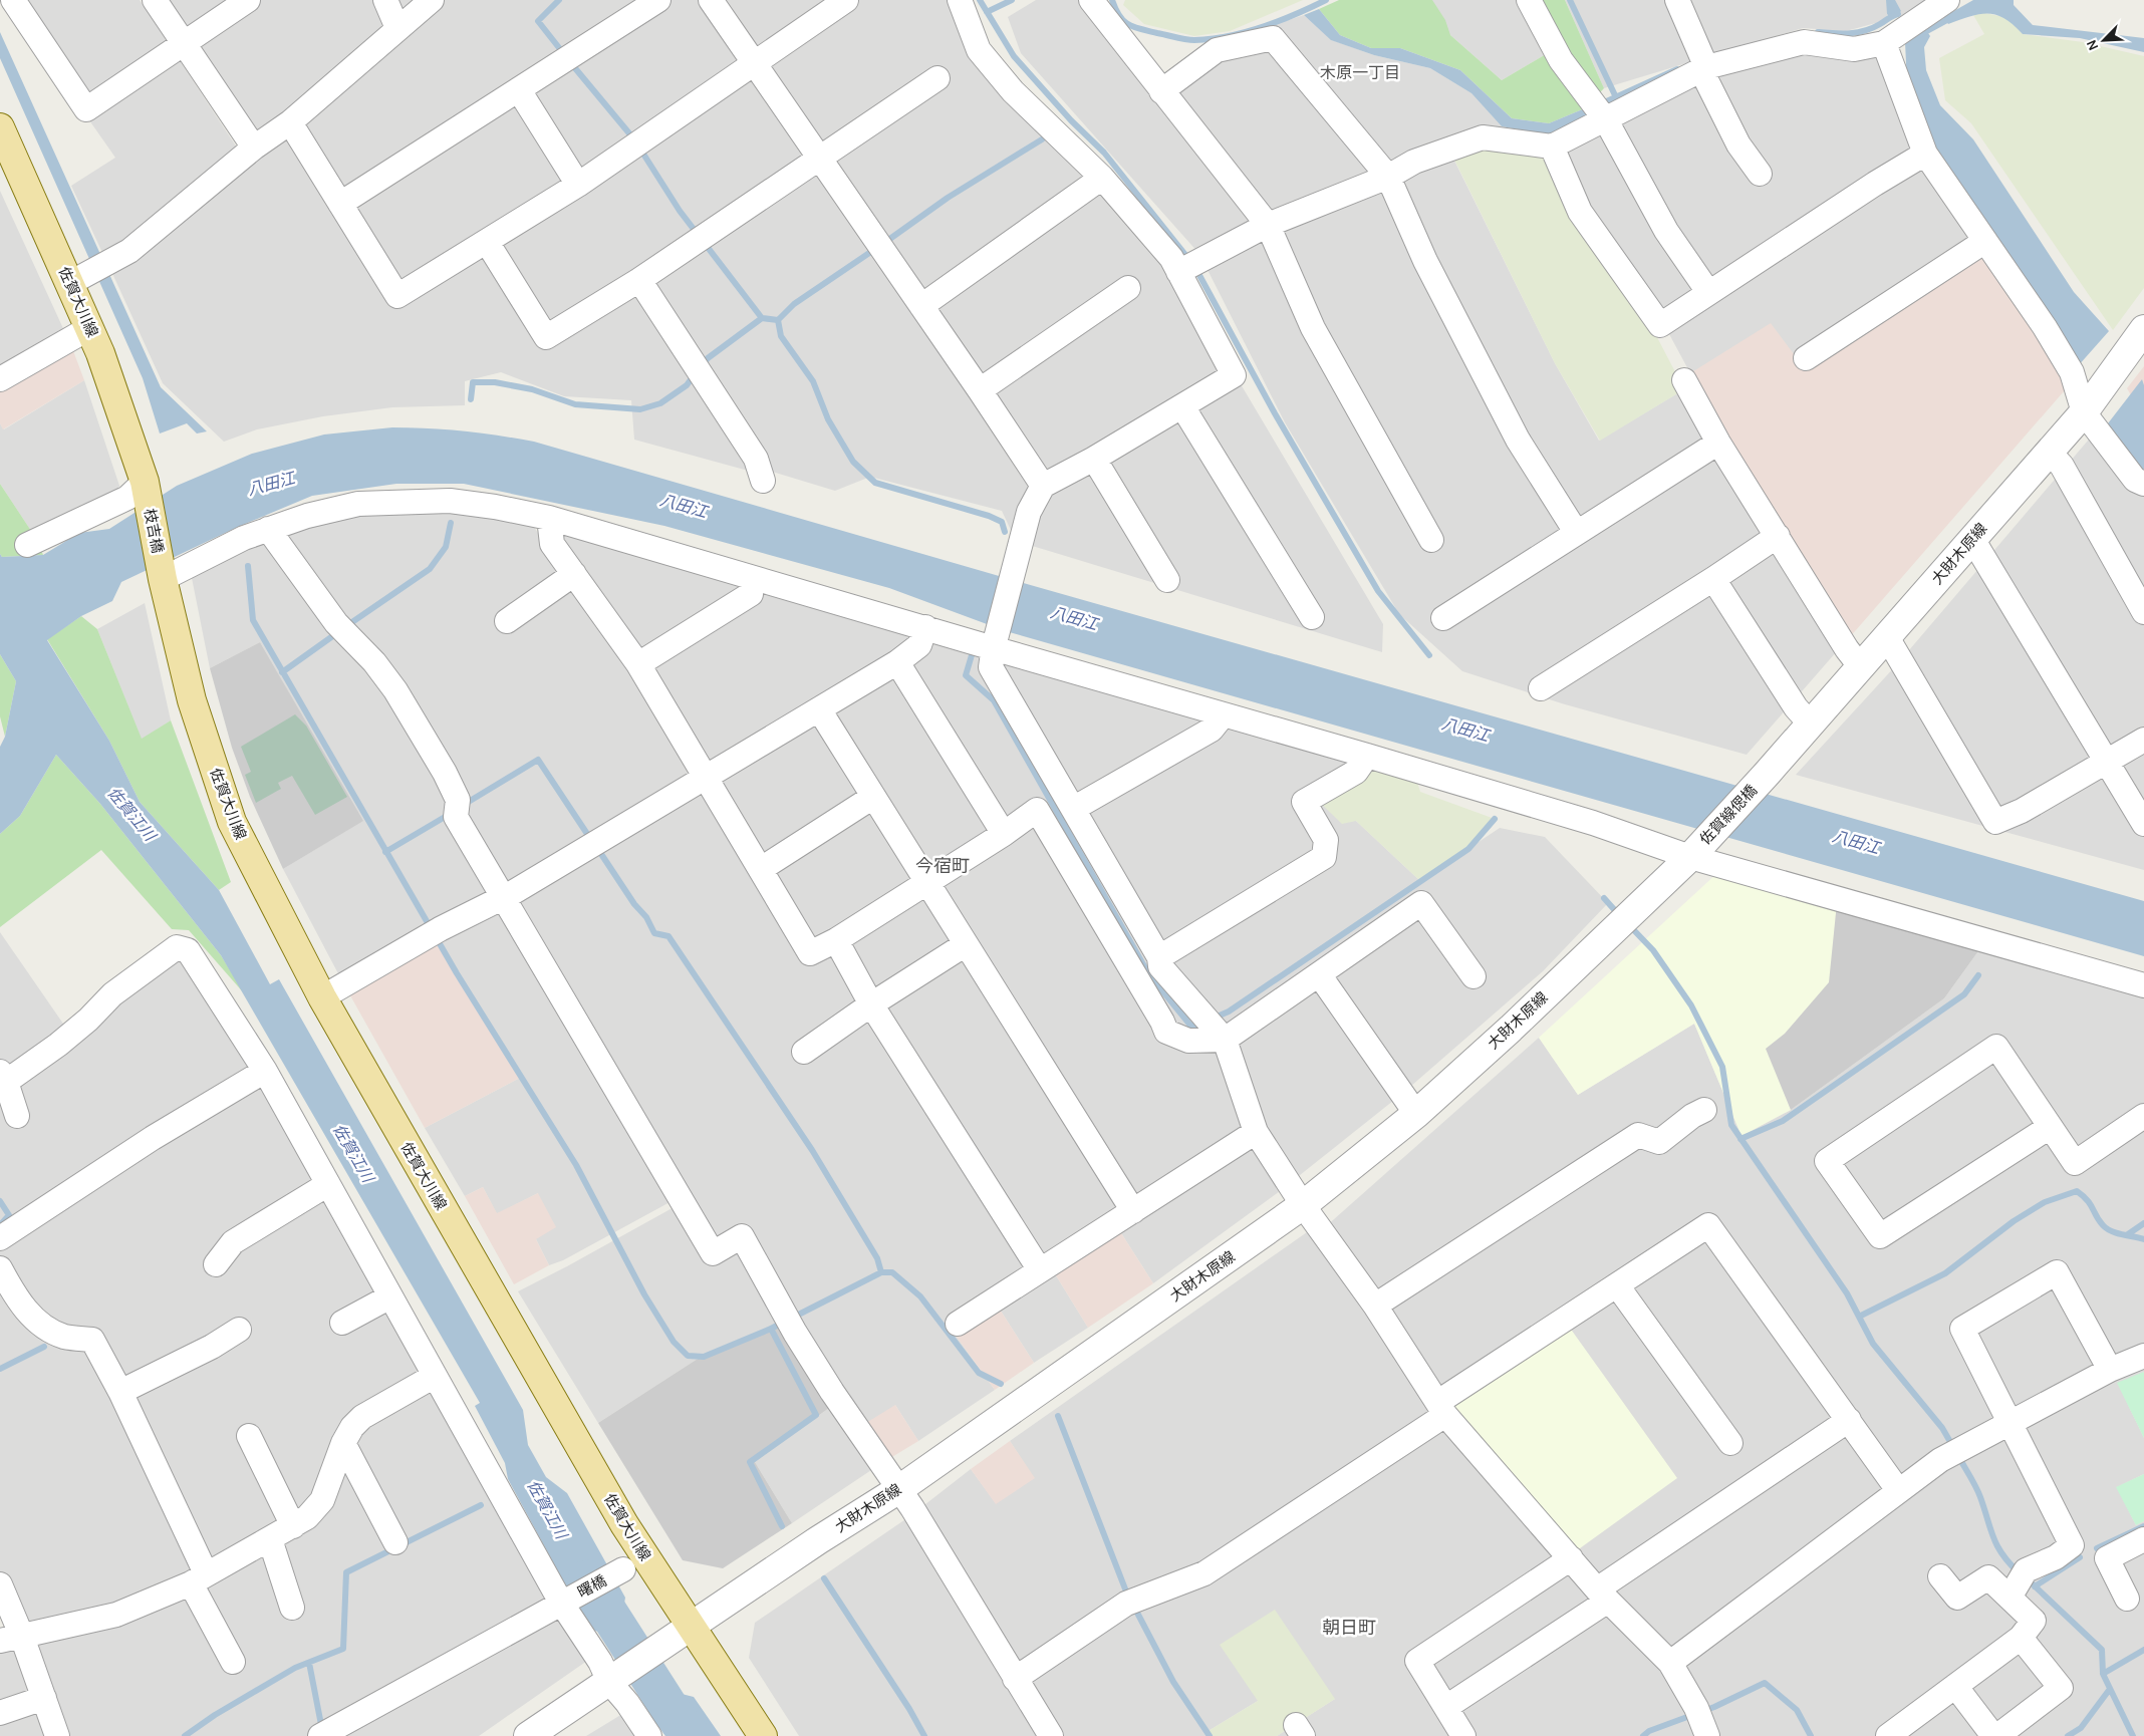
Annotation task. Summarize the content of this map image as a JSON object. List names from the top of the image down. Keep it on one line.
{"streets":{"main road":["佐賀大川線","枝吉橋"],"street":["大財木原線","佐賀線偲橋","曙橋"]},"crossings":[["佐賀大川線","枝吉橋"],["佐賀大川線","大財木原線"],["大財木原線","佐賀線偲橋"]],"districts":["木原一丁目","今宿町","朝日町"],"water":["八田江","佐賀江川"],"north":"bottom left"}
